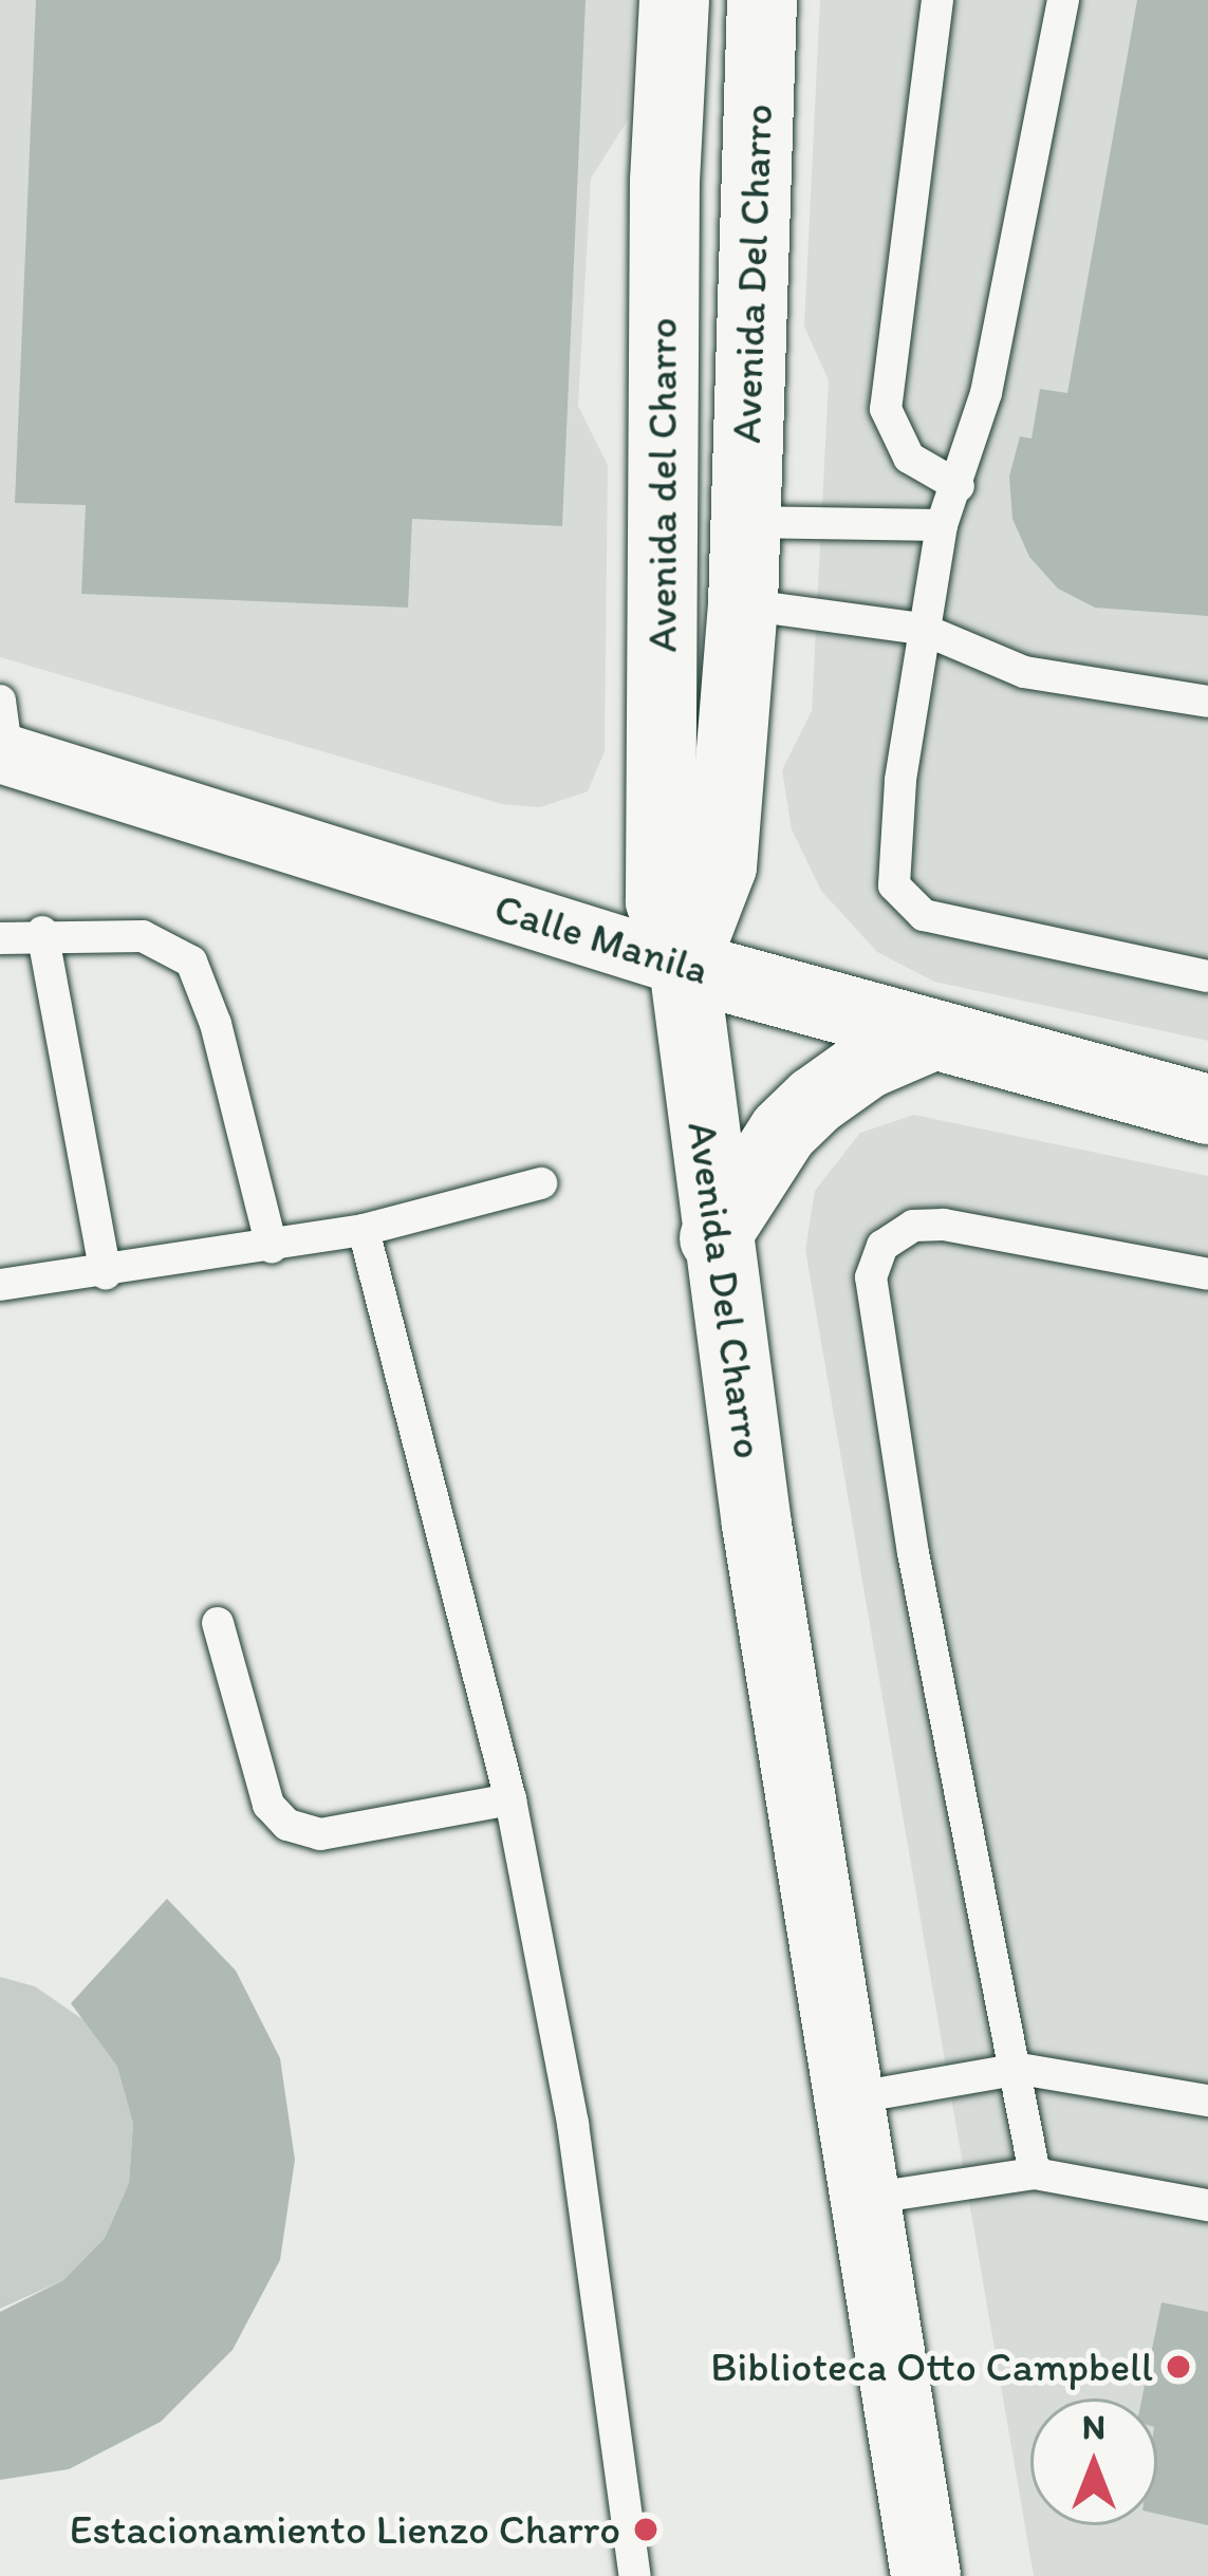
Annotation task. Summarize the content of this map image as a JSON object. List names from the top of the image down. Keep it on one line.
{"streets":{"street":["Avenida Del Charro","Avenida del Charro","Calle Manila"]},"crossings":[["Avenida Del Charro","Avenida del Charro"],["Avenida Del Charro","Calle Manila"],["Avenida del Charro","Calle Manila"]],"places":["Biblioteca Otto Campbell","Estacionamiento Lienzo Charro"],"north":"top"}
